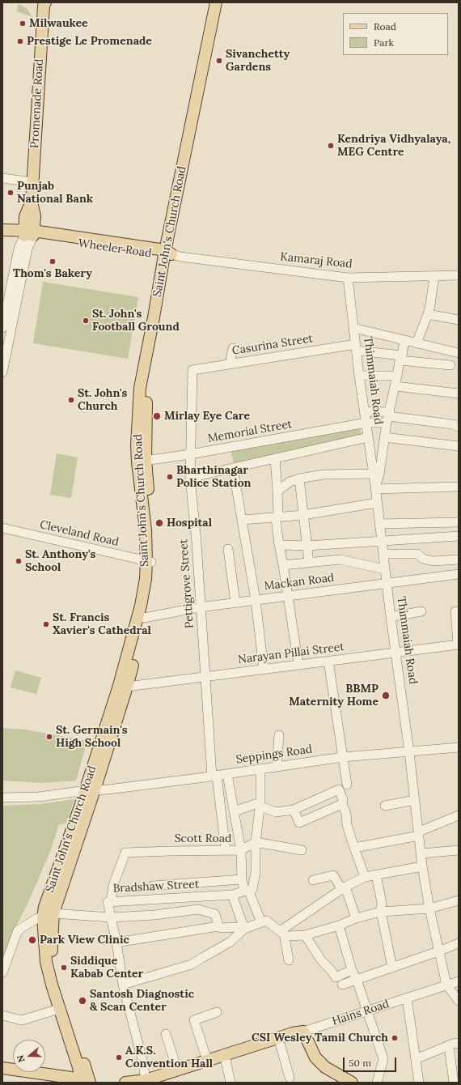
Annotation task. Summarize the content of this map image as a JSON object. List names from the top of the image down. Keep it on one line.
{"streets":{"main road":["Promenade Road","Saint John's Church Road","Wheeler Road","Hains Road"],"street":["Kamaraj Road","Casurina Street","Thimmaiah Road","Memorial Street","Cleveland Road","Mackan Road","Pettigrove Street","Narayan Pillai Street","Seppings Road","Scott Road","Bradshaw Street"]},"crossings":[["Promenade Road","Wheeler Road"],["Saint John's Church Road","Wheeler Road"],["Saint John's Church Road","Kamaraj Road"],["Saint John's Church Road","Memorial Street"],["Saint John's Church Road","Cleveland Road"],["Saint John's Church Road","Mackan Road"],["Saint John's Church Road","Narayan Pillai Street"],["Saint John's Church Road","Seppings Road"],["Wheeler Road","Kamaraj Road"],["Kamaraj Road","Thimmaiah Road"],["Casurina Street","Thimmaiah Road"],["Casurina Street","Pettigrove Street"],["Thimmaiah Road","Memorial Street"],["Thimmaiah Road","Mackan Road"],["Thimmaiah Road","Narayan Pillai Street"],["Thimmaiah Road","Seppings Road"],["Thimmaiah Road","Hains Road"],["Memorial Street","Pettigrove Street"],["Mackan Road","Pettigrove Street"],["Pettigrove Street","Narayan Pillai Street"],["Pettigrove Street","Seppings Road"],["Pettigrove Street","Scott Road"],["Scott Road","Bradshaw Street"],["Bradshaw Street","Hains Road"]],"places":["Milwaukee","Prestige Le Promenade","Sivanchetty Gardens","Kendriya Vidhyalaya, MEG Centre","Punjab National Bank","Thom's Bakery","St. John's Football Ground","St. John's Church","Mirlay Eye Care","Bharthinagar Police Station","Hospital","St. Anthony's School","St. Francis Xavier's Cathedral","BBMP Maternity Home","St. Germain's High School","Park View Clinic","Siddique Kabab Center","Santosh Diagnostic & Scan Center","CSI Wesley Tamil Church","A.K.S. Convention Hall"],"legend":["Road","Park"],"scale_bar":"50 m","north":"left"}
